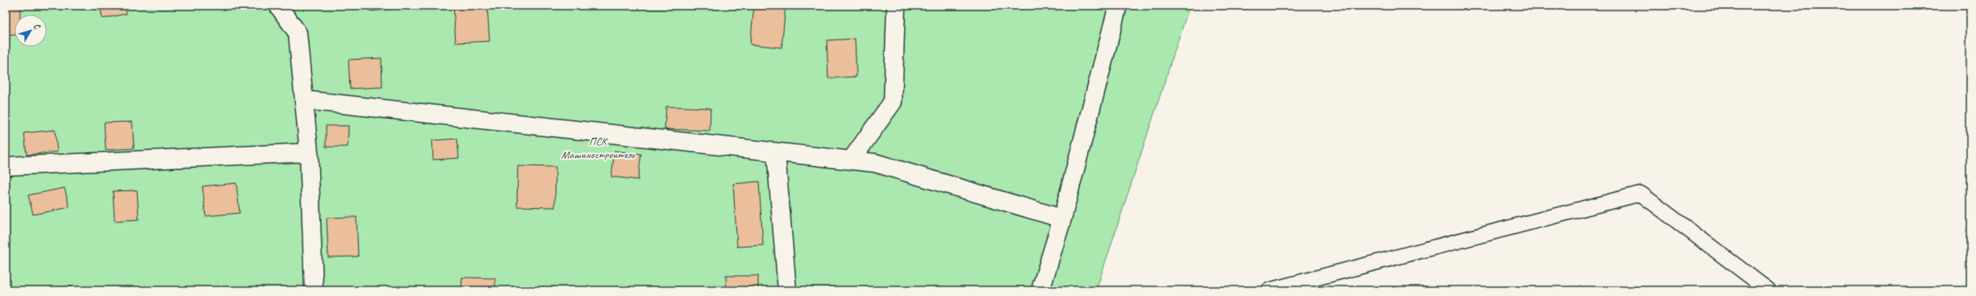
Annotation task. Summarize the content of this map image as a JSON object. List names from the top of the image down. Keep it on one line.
{"parks":["ПСК Машиностроитель"],"north":"top right"}
